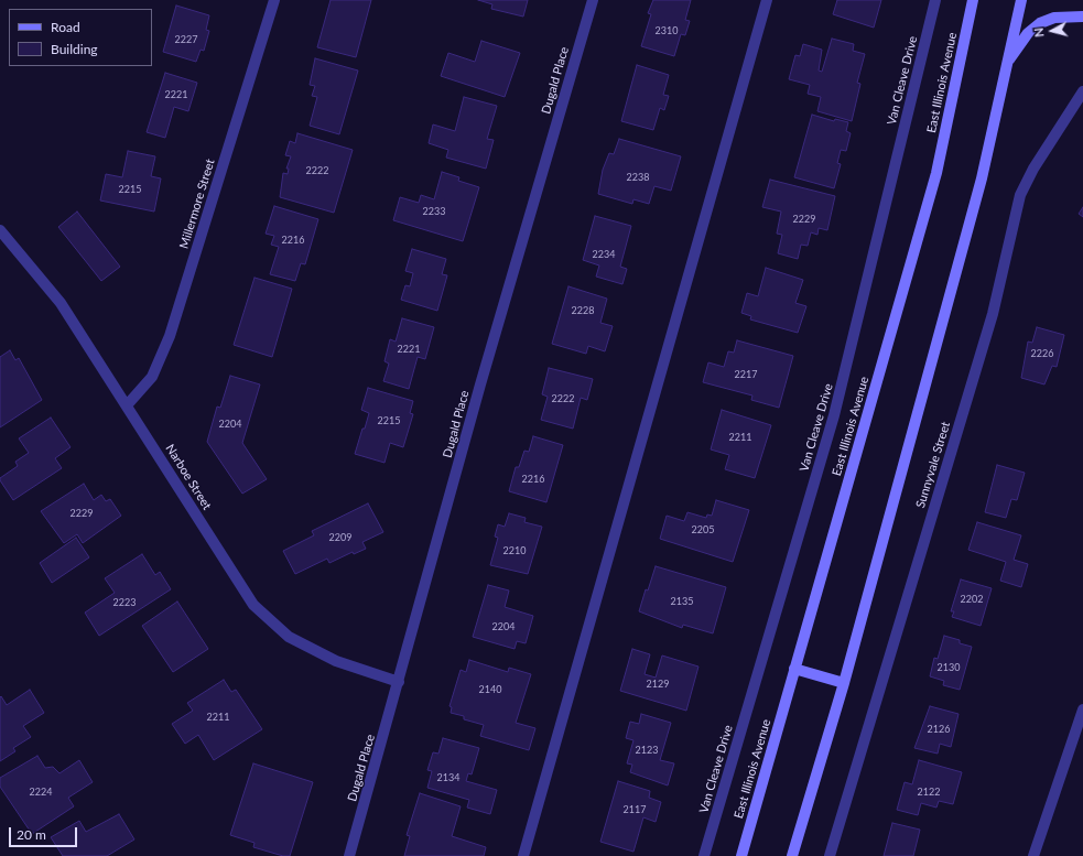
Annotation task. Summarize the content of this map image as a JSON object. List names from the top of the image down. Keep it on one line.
{"streets":{"main road":["East Illinois Avenue"],"street":["Dugald Place","Van Cleave Drive","Millermore Street","Sunnyvale Street","Narboe Street"]},"crossings":[["Dugald Place","Narboe Street"],["Millermore Street","Narboe Street"]],"house_numbers":["2310","2227","2221","2222","2238","2215","2233","2229","2216","2234","2228","2221","2226","2217","2222","2215","2204","2211","2216","2229","2205","2209","2210","2202","2135","2223","2204","2130","2129","2140","2211","2126","2123","2134","2224","2122","2117"],"legend":["Road","Building"],"scale_bar":"20 m","north":"left"}
